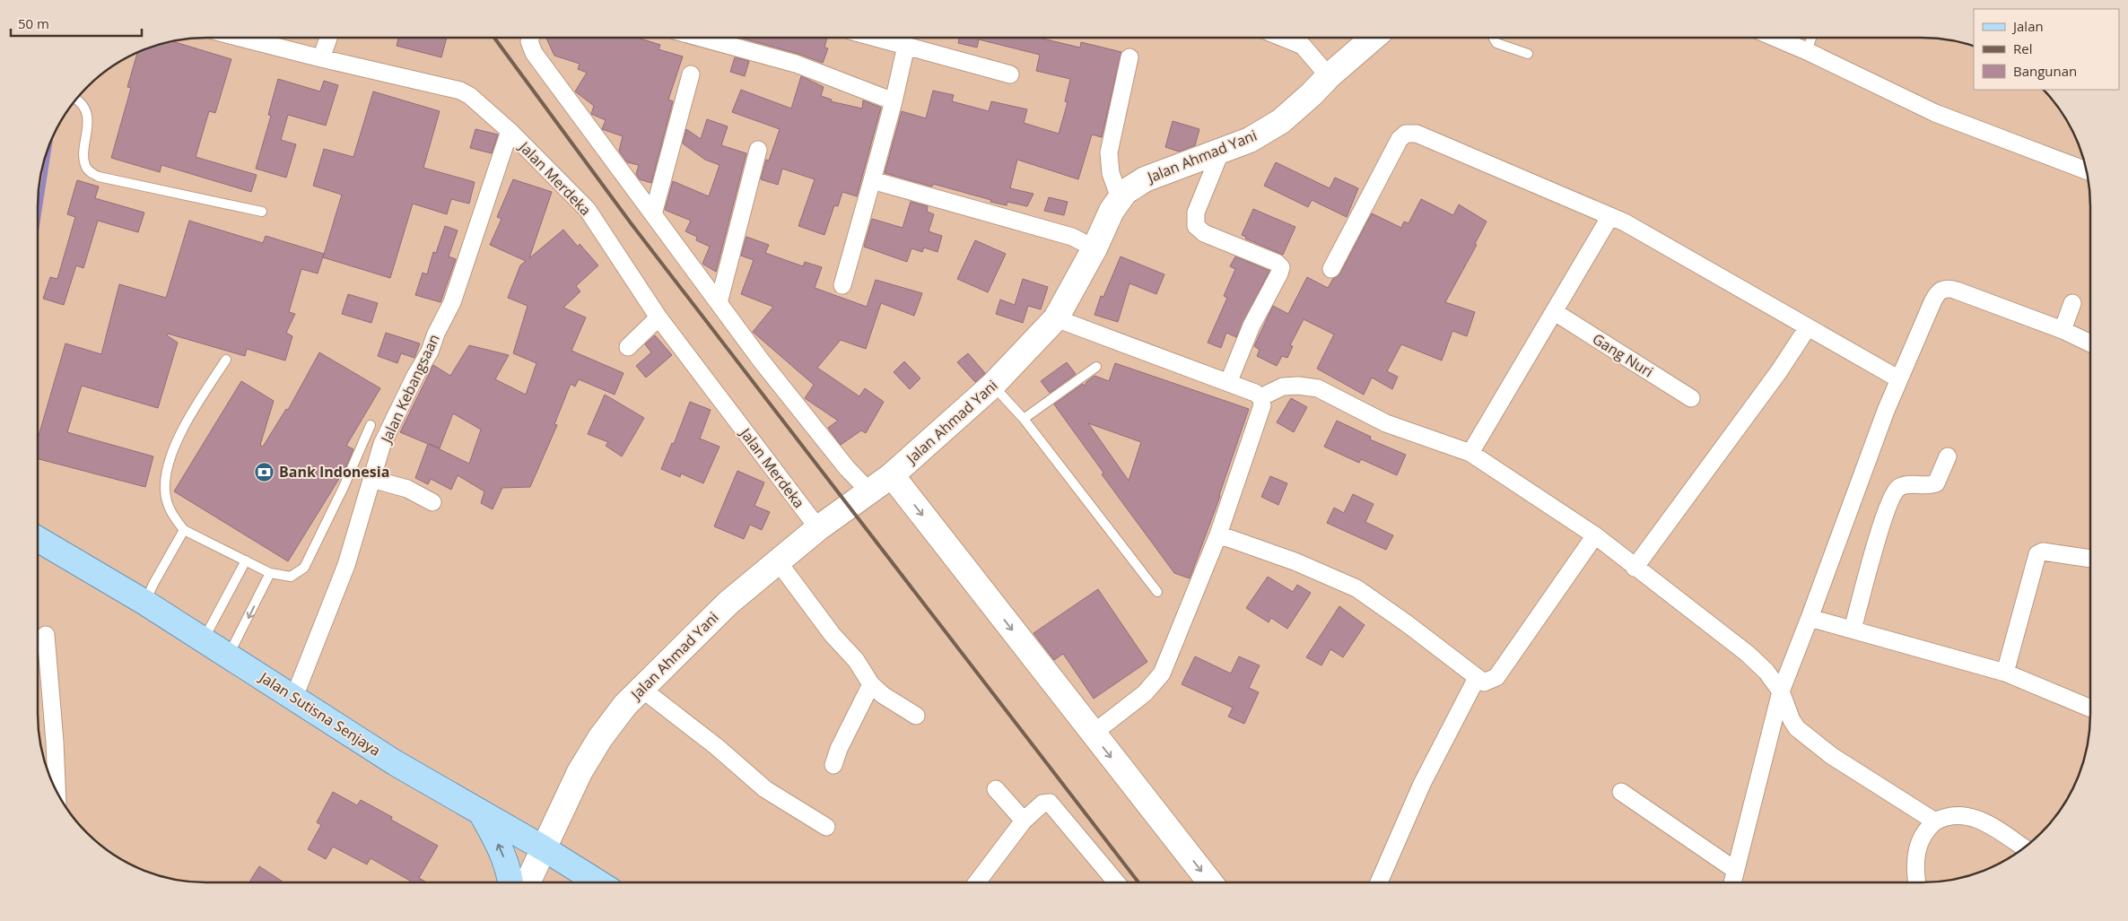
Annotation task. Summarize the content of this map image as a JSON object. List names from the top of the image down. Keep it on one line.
{"streets":{"main road":["Jalan Sutisna Senjaya"],"street":["Jalan Ahmad Yani","Jalan Merdeka","Gang Nuri","Jalan Kebangsaan"]},"crossings":[["Jalan Ahmad Yani","Jalan Merdeka"],["Jalan Ahmad Yani","Jalan Sutisna Senjaya"],["Jalan Merdeka","Jalan Kebangsaan"],["Jalan Kebangsaan","Jalan Sutisna Senjaya"]],"places":{"bank":["Bank Indonesia"]},"legend":["Jalan","Rel","Bangunan"],"scale_bar":"50 m"}
